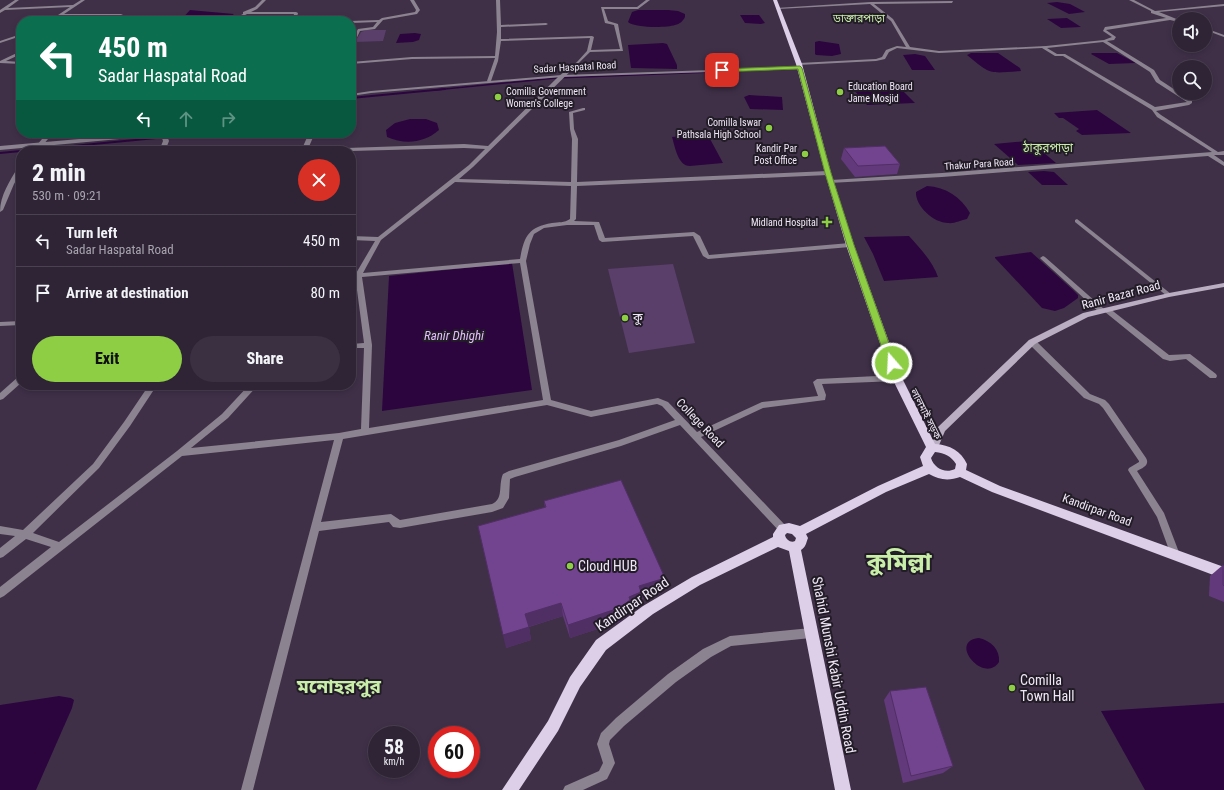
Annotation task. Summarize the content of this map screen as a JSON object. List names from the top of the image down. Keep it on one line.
{"streets":{"main road":["Ranir Bazar Road","লালমাই সড়ক","Kandirpar Road","Shahid Munshi Kabir Uddin Road"],"street":["Sadar Haspatal Road","Thakur Para Road","College Road"]},"crossings":[["Sadar Haspatal Road","লালমাই সড়ক"],["Thakur Para Road","লালমাই সড়ক"],["Ranir Bazar Road","লালমাই সড়ক"],["Ranir Bazar Road","Kandirpar Road"],["লালমাই সড়ক","Kandirpar Road"],["College Road","Kandirpar Road"],["College Road","Shahid Munshi Kabir Uddin Road"],["Kandirpar Road","Shahid Munshi Kabir Uddin Road"]],"districts":["ডাক্তারপাড়া","ঠাকুরপাড়া","কুমিল্লা","মনোহরপুর"],"water":["Ranir Dhighi"],"places":{"other":["Education Board Jame Mosjid","Comilla Government Women's College","Comilla Iswar Pathsala High School","Kandir Par Post Office","কু","Cloud HUB","Comilla Town Hall"],"health":["Midland Hospital"]},"page":{"turn":["450 m","Sadar Haspatal Road"],"heading":["2 min","530 m · 09:21"],"list":[{"name":"Turn left","note":"Sadar Haspatal Road","value":"450 m"},{"name":"Arrive at destination","value":"80 m"}],"buttons":["Exit","Share"],"speed":"58 km/h","limit":"60"}}
